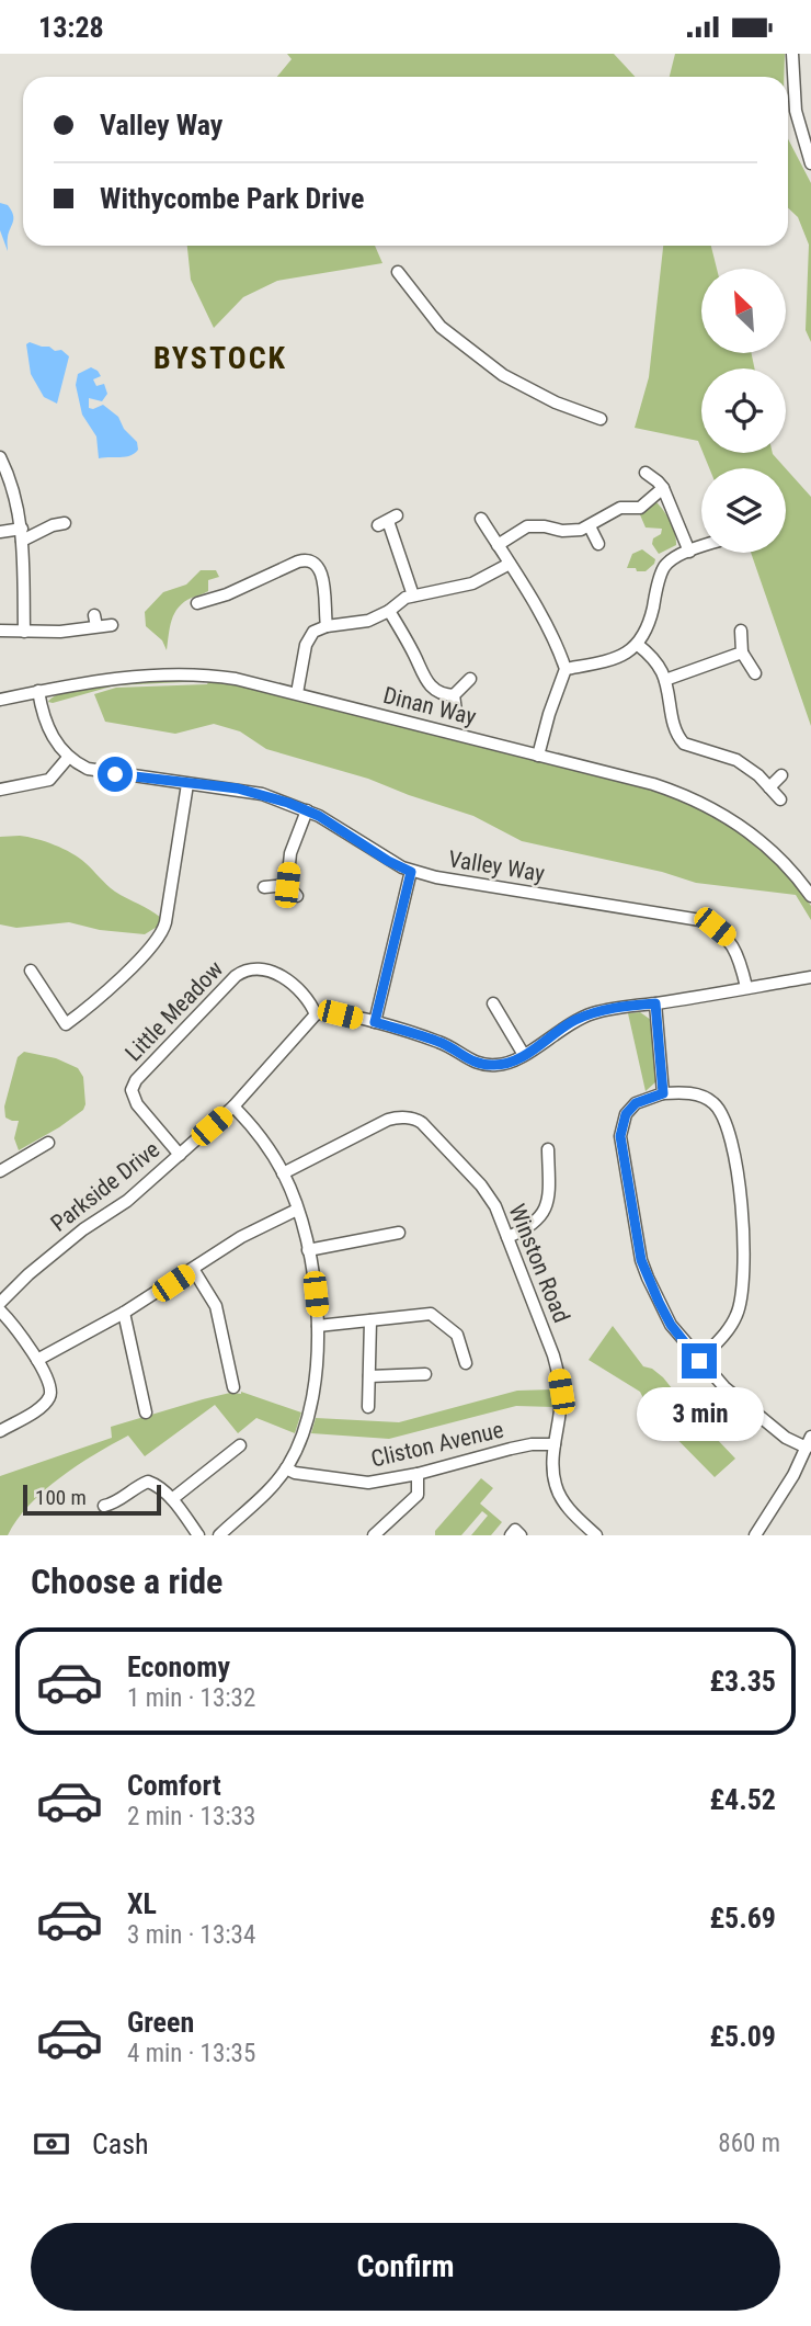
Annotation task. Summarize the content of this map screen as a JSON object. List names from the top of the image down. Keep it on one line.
{"streets":{"street":["Dinan Way","Valley Way","Little Meadow","Parkside Drive","Winston Road","Cliston Avenue"]},"crossings":[["Little Meadow","Parkside Drive"],["Winston Road","Cliston Avenue"]],"districts":["BYSTOCK"],"scale_bar":"100 m","north":"top left","page":{"status":"13:28","banner":["Valley Way","Withycombe Park Drive"],"bubble":"3 min","scale":"100 m","heading":"Choose a ride","list":[{"name":"Economy","note":"1 min · 13:32","value":"£3.35"},{"name":"Comfort","note":"2 min · 13:33","value":"£4.52"},{"name":"XL","note":"3 min · 13:34","value":"£5.69"},{"name":"Green","note":"4 min · 13:35","value":"£5.09"}],"pay":["Cash","860 m"],"buttons":"Confirm"}}
